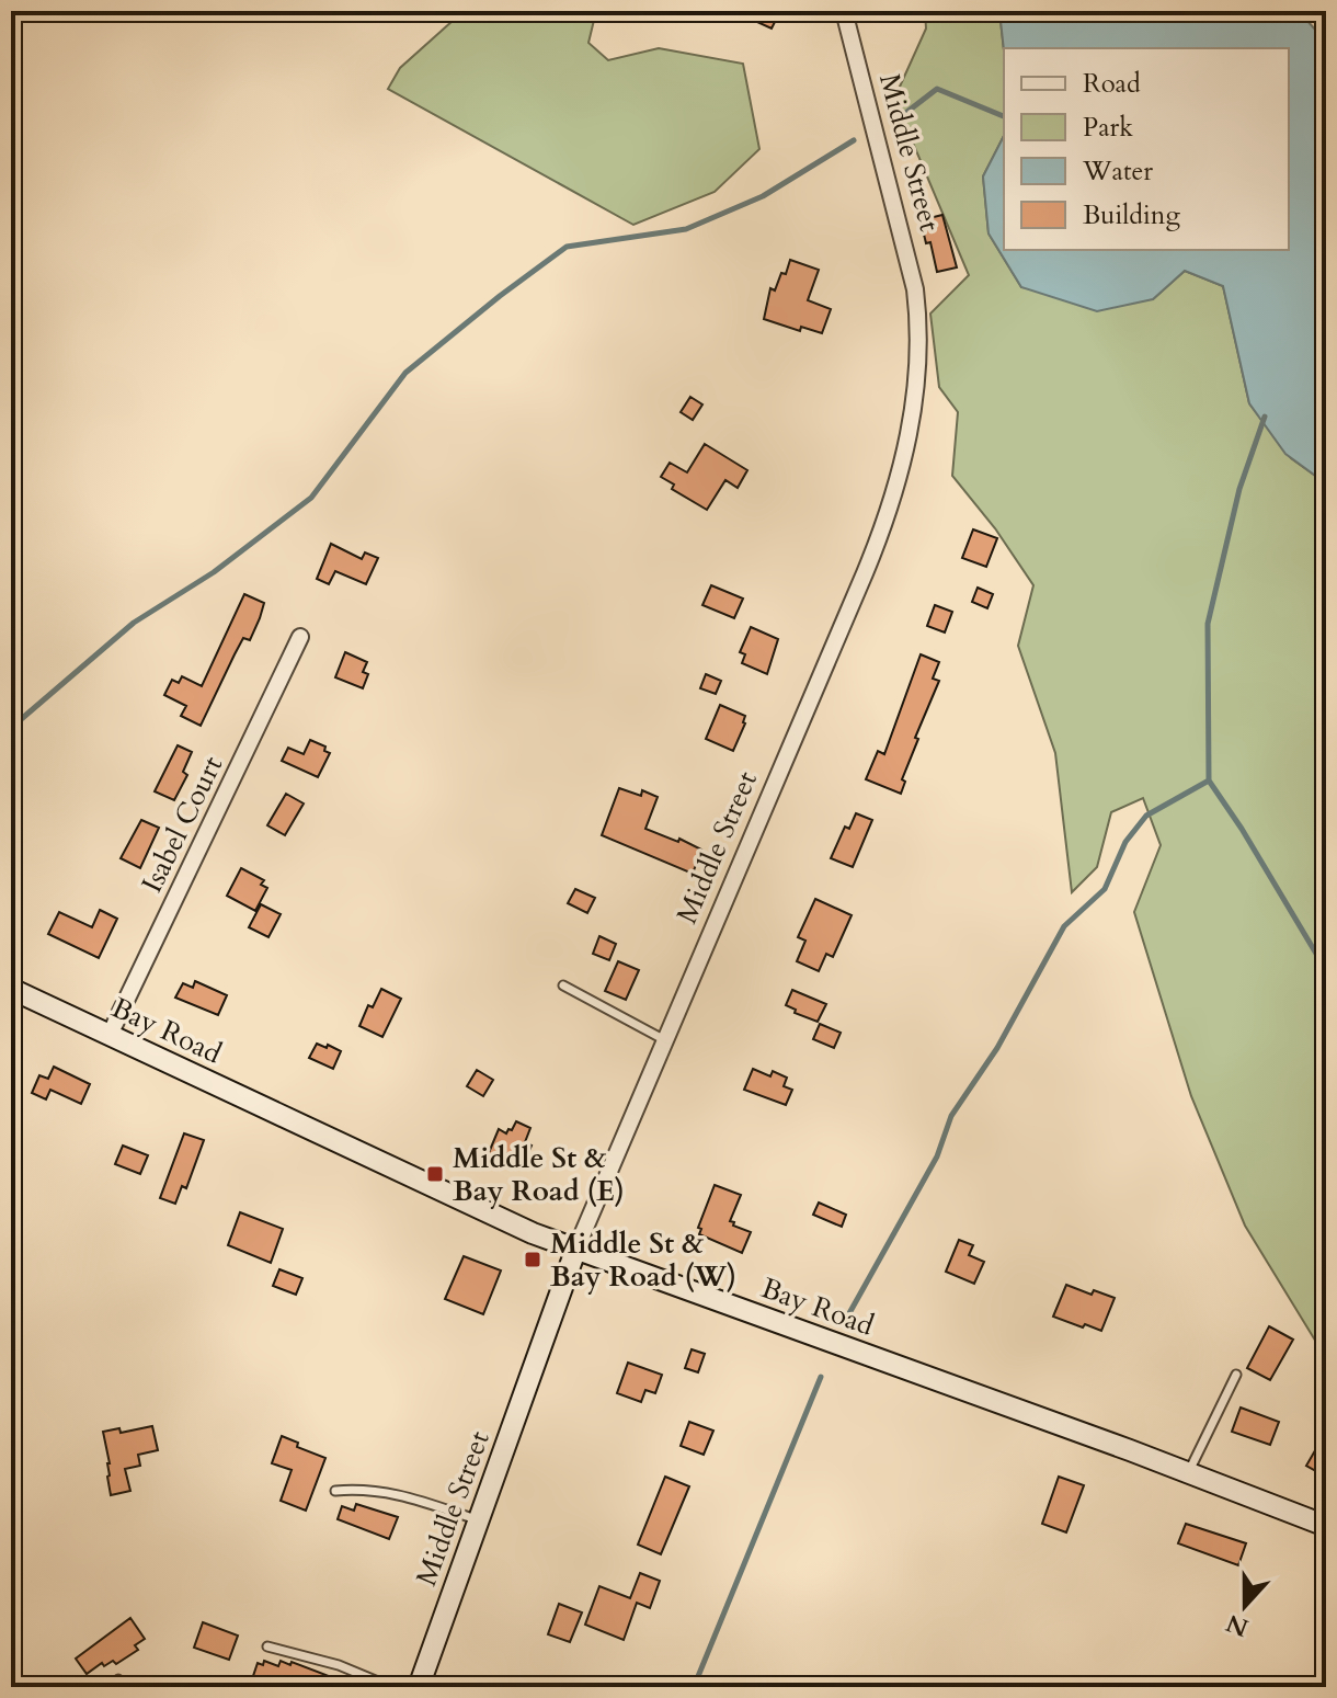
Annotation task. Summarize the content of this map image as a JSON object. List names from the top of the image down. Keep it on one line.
{"streets":{"main road":["Middle Street","Bay Road"],"street":["Isabel Court"]},"crossings":[["Middle Street","Bay Road"],["Isabel Court","Bay Road"]],"places":{"transit":["Middle St & Bay Road (E)","Middle St & Bay Road (W)"]},"legend":["Road","Park","Water","Building"],"north":"bottom"}
